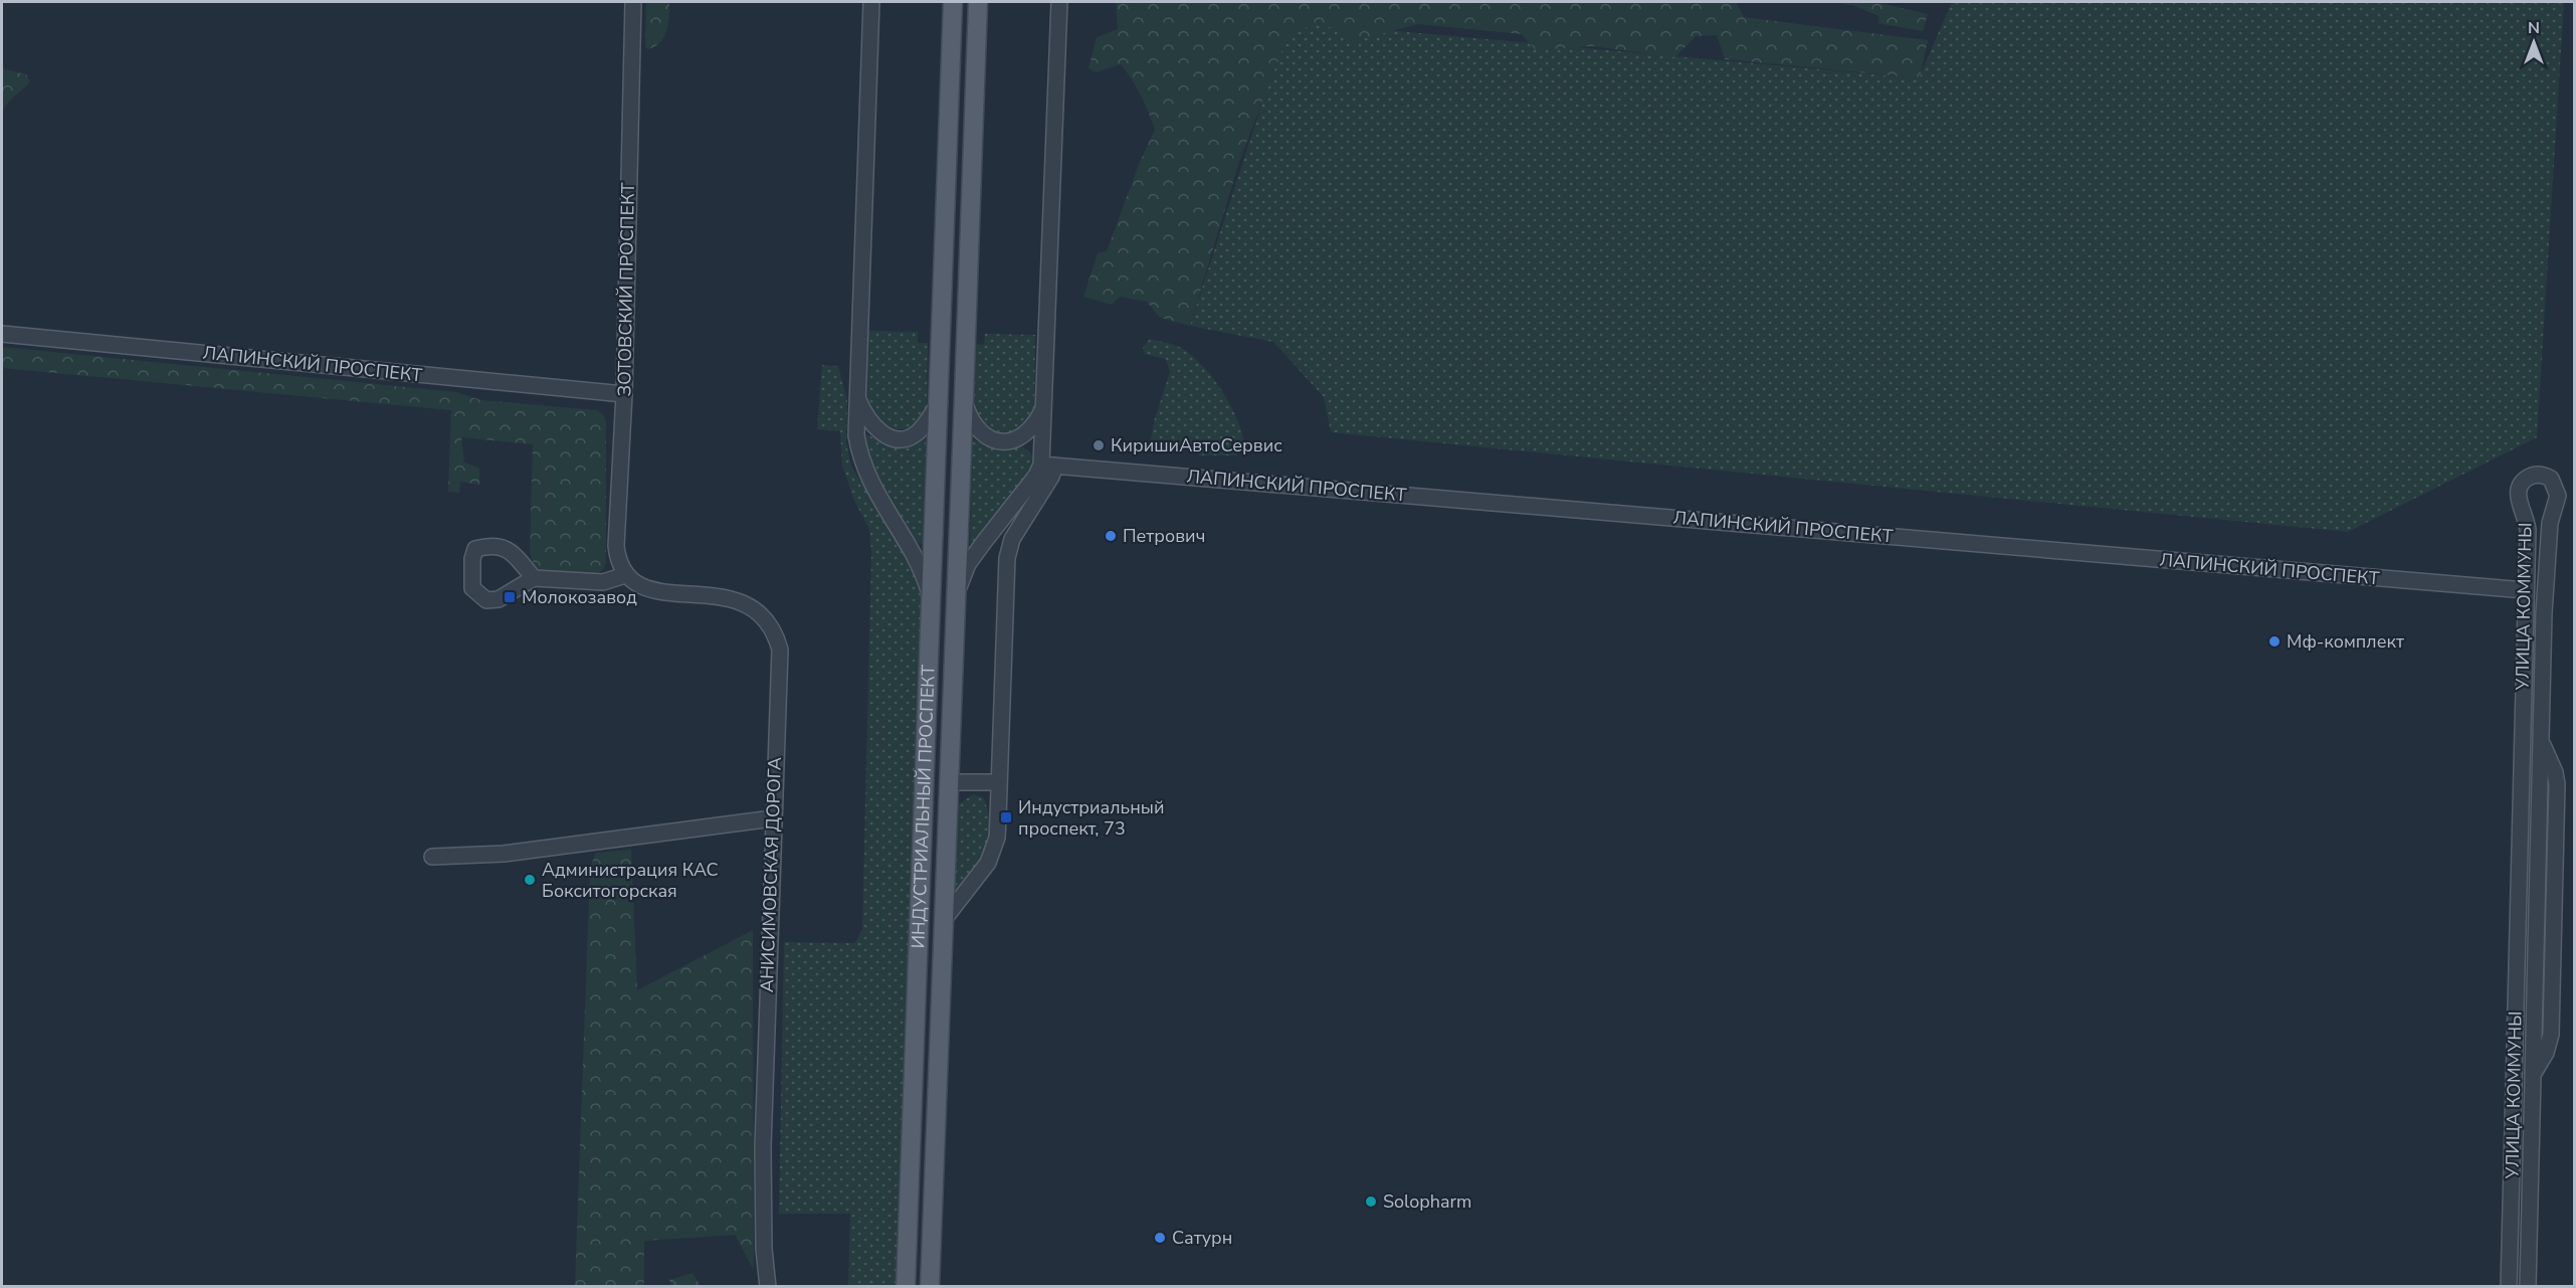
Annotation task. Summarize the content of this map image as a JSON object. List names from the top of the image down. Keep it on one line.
{"streets":{"main road":["ИНДУСТРИАЛЬНЫЙ ПРОСПЕКТ"],"street":["ЗОТОВСКИЙ ПРОСПЕКТ","ЛАПИНСКИЙ ПРОСПЕКТ","УЛИЦА КОММУНЫ","АНИСИМОВСКАЯ ДОРОГА"]},"crossings":[["ЗОТОВСКИЙ ПРОСПЕКТ","ЛАПИНСКИЙ ПРОСПЕКТ"],["ЗОТОВСКИЙ ПРОСПЕКТ","АНИСИМОВСКАЯ ДОРОГА"],["ЛАПИНСКИЙ ПРОСПЕКТ","УЛИЦА КОММУНЫ"]],"places":{"other":["КиришиАвтоСервис","Петрович","Мф-комплект","Администрация КАС Бокситогорская","Solopharm","Сатурн"],"transit":["Молокозавод","Индустриальный проспект, 73"]},"north":"top"}
